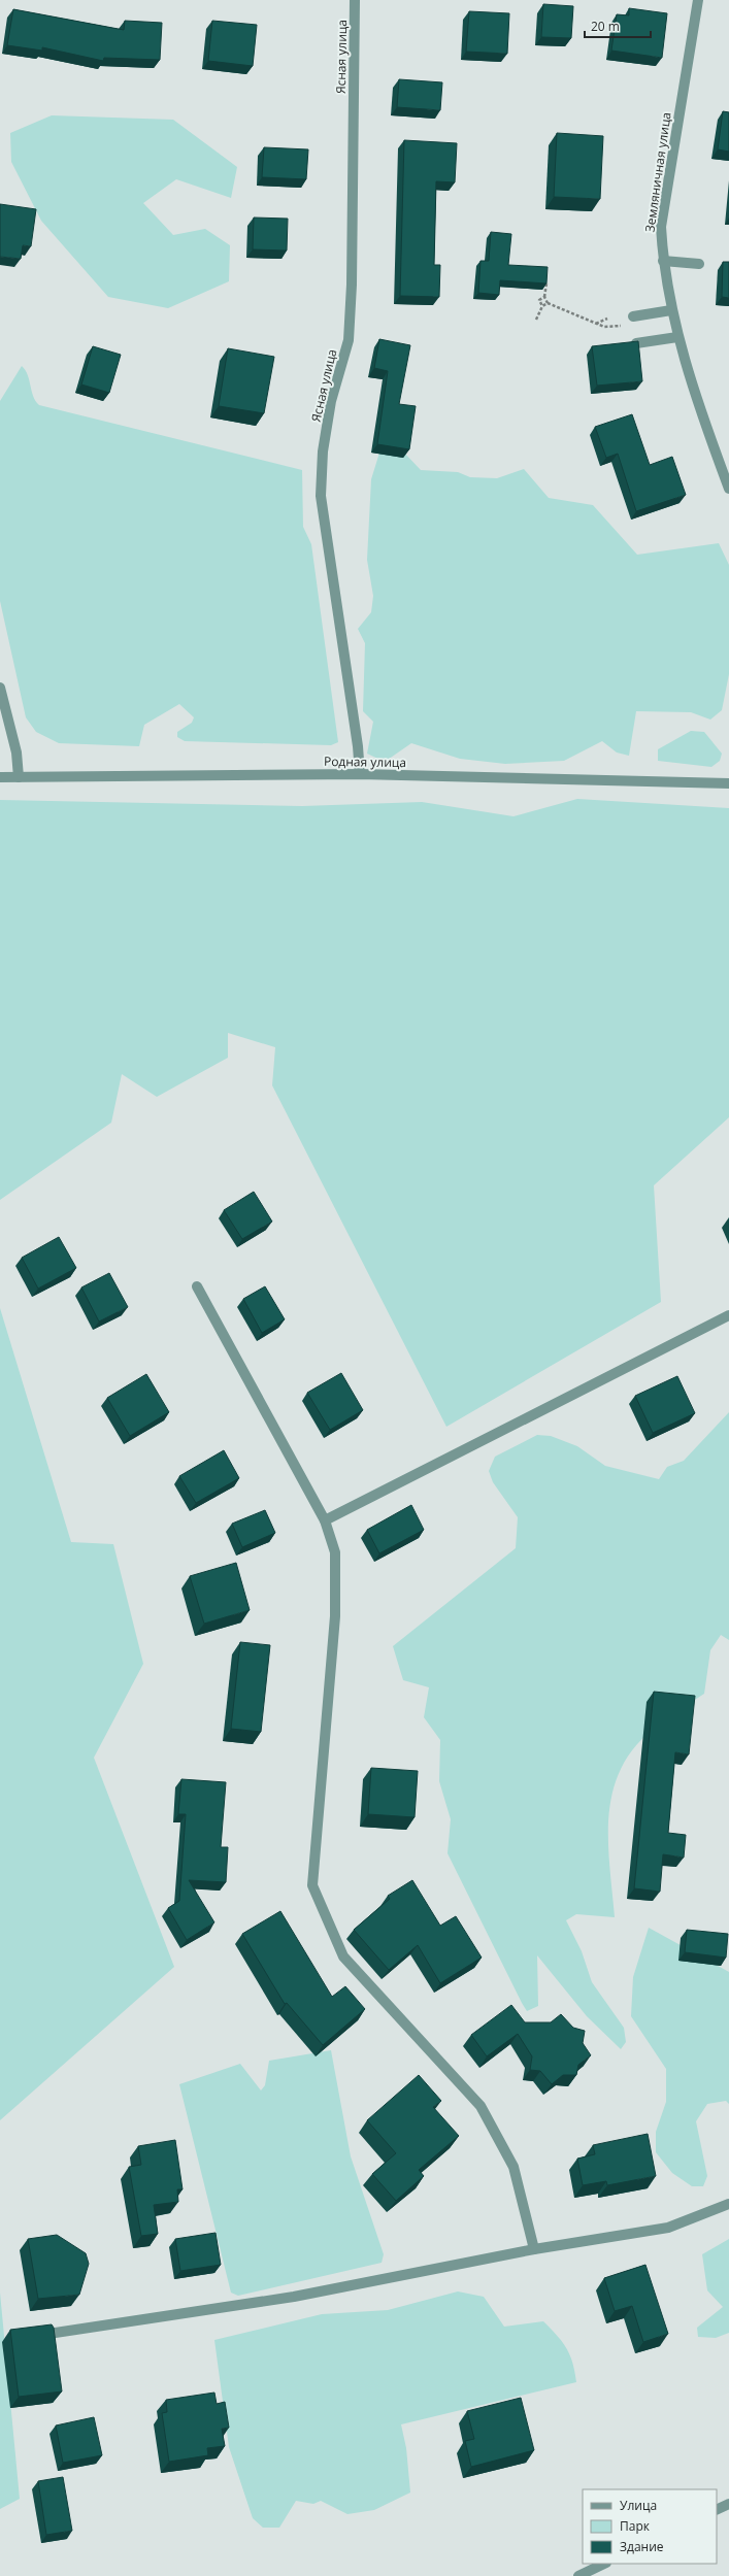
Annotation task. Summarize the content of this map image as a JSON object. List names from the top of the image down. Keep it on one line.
{"streets":{"street":["Ясная улица","Земляничная улица","Родная улица"]},"crossings":[["Ясная улица","Родная улица"]],"legend":["Улица","Парк","Здание"],"scale_bar":"20 m"}
